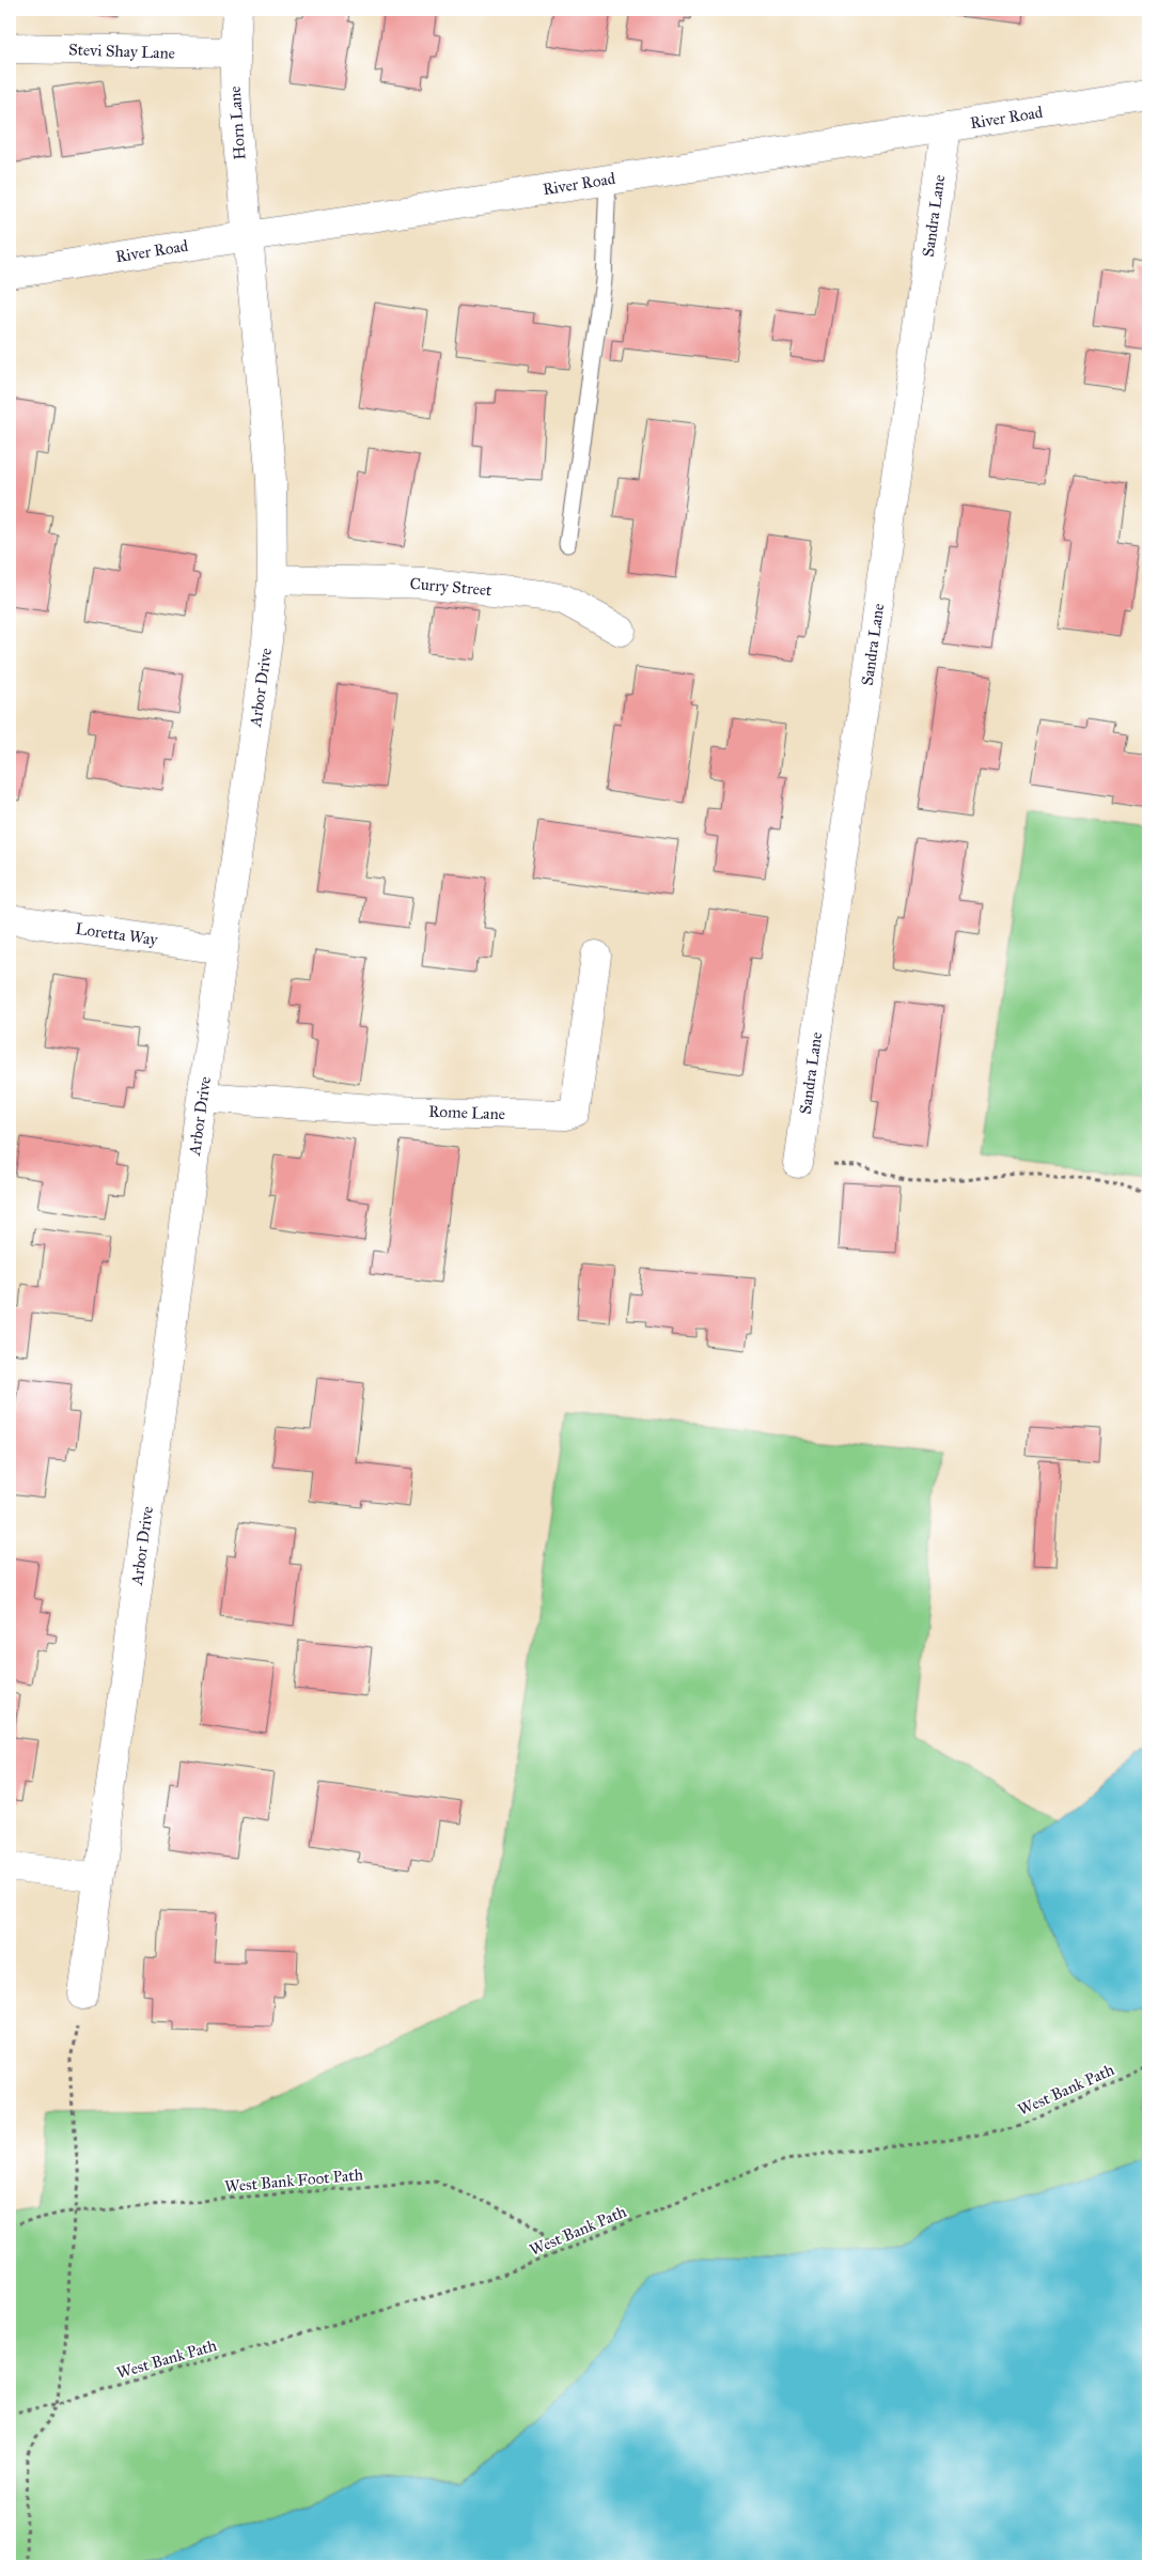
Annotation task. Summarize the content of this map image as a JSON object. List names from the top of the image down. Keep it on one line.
{"streets":{"street":["Stevi Shay Lane","River Road","Horn Lane","Sandra Lane","Curry Street","Arbor Drive","Loretta Way","Rome Lane"],"path":["West Bank Path","West Bank Foot Path"]},"crossings":[["Stevi Shay Lane","Horn Lane"],["River Road","Horn Lane"],["River Road","Sandra Lane"],["River Road","Arbor Drive"],["Horn Lane","Arbor Drive"],["Curry Street","Arbor Drive"],["Arbor Drive","Loretta Way"],["Arbor Drive","Rome Lane"],["West Bank Path","West Bank Foot Path"]]}
